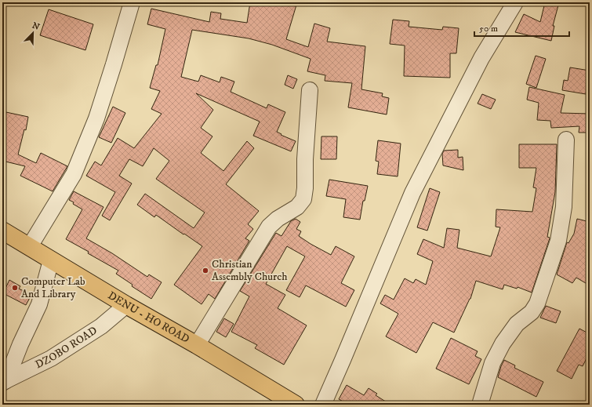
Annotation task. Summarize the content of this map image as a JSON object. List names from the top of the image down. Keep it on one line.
{"streets":{"main road":["DENU - HO ROAD"],"street":["DZOBO ROAD"]},"crossings":[["DENU - HO ROAD","DZOBO ROAD"]],"places":["Christian Assembly Church","Computer Lab And Library"],"scale_bar":"50 m","north":"top right"}
